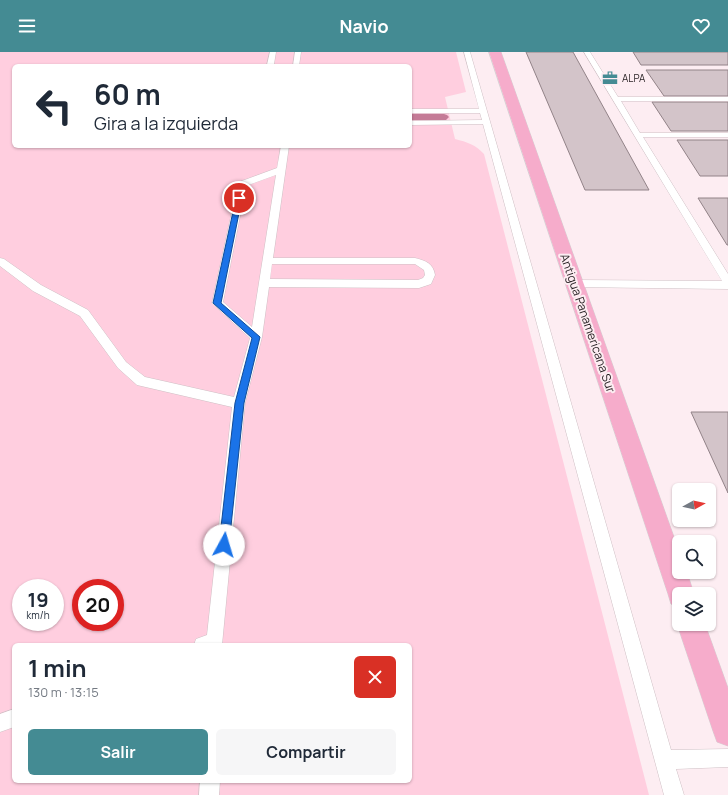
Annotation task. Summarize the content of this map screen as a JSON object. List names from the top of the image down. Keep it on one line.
{"streets":{"main road":["Antigua Panamericana Sur"]},"places":{"office":["ALPA"]},"north":"right","page":{"header":"Navio","turn":["60 m","Gira a la izquierda"],"speed":"19 km/h","limit":"20","heading":["1 min","130 m · 13:15"],"buttons":["Salir","Compartir"]}}
